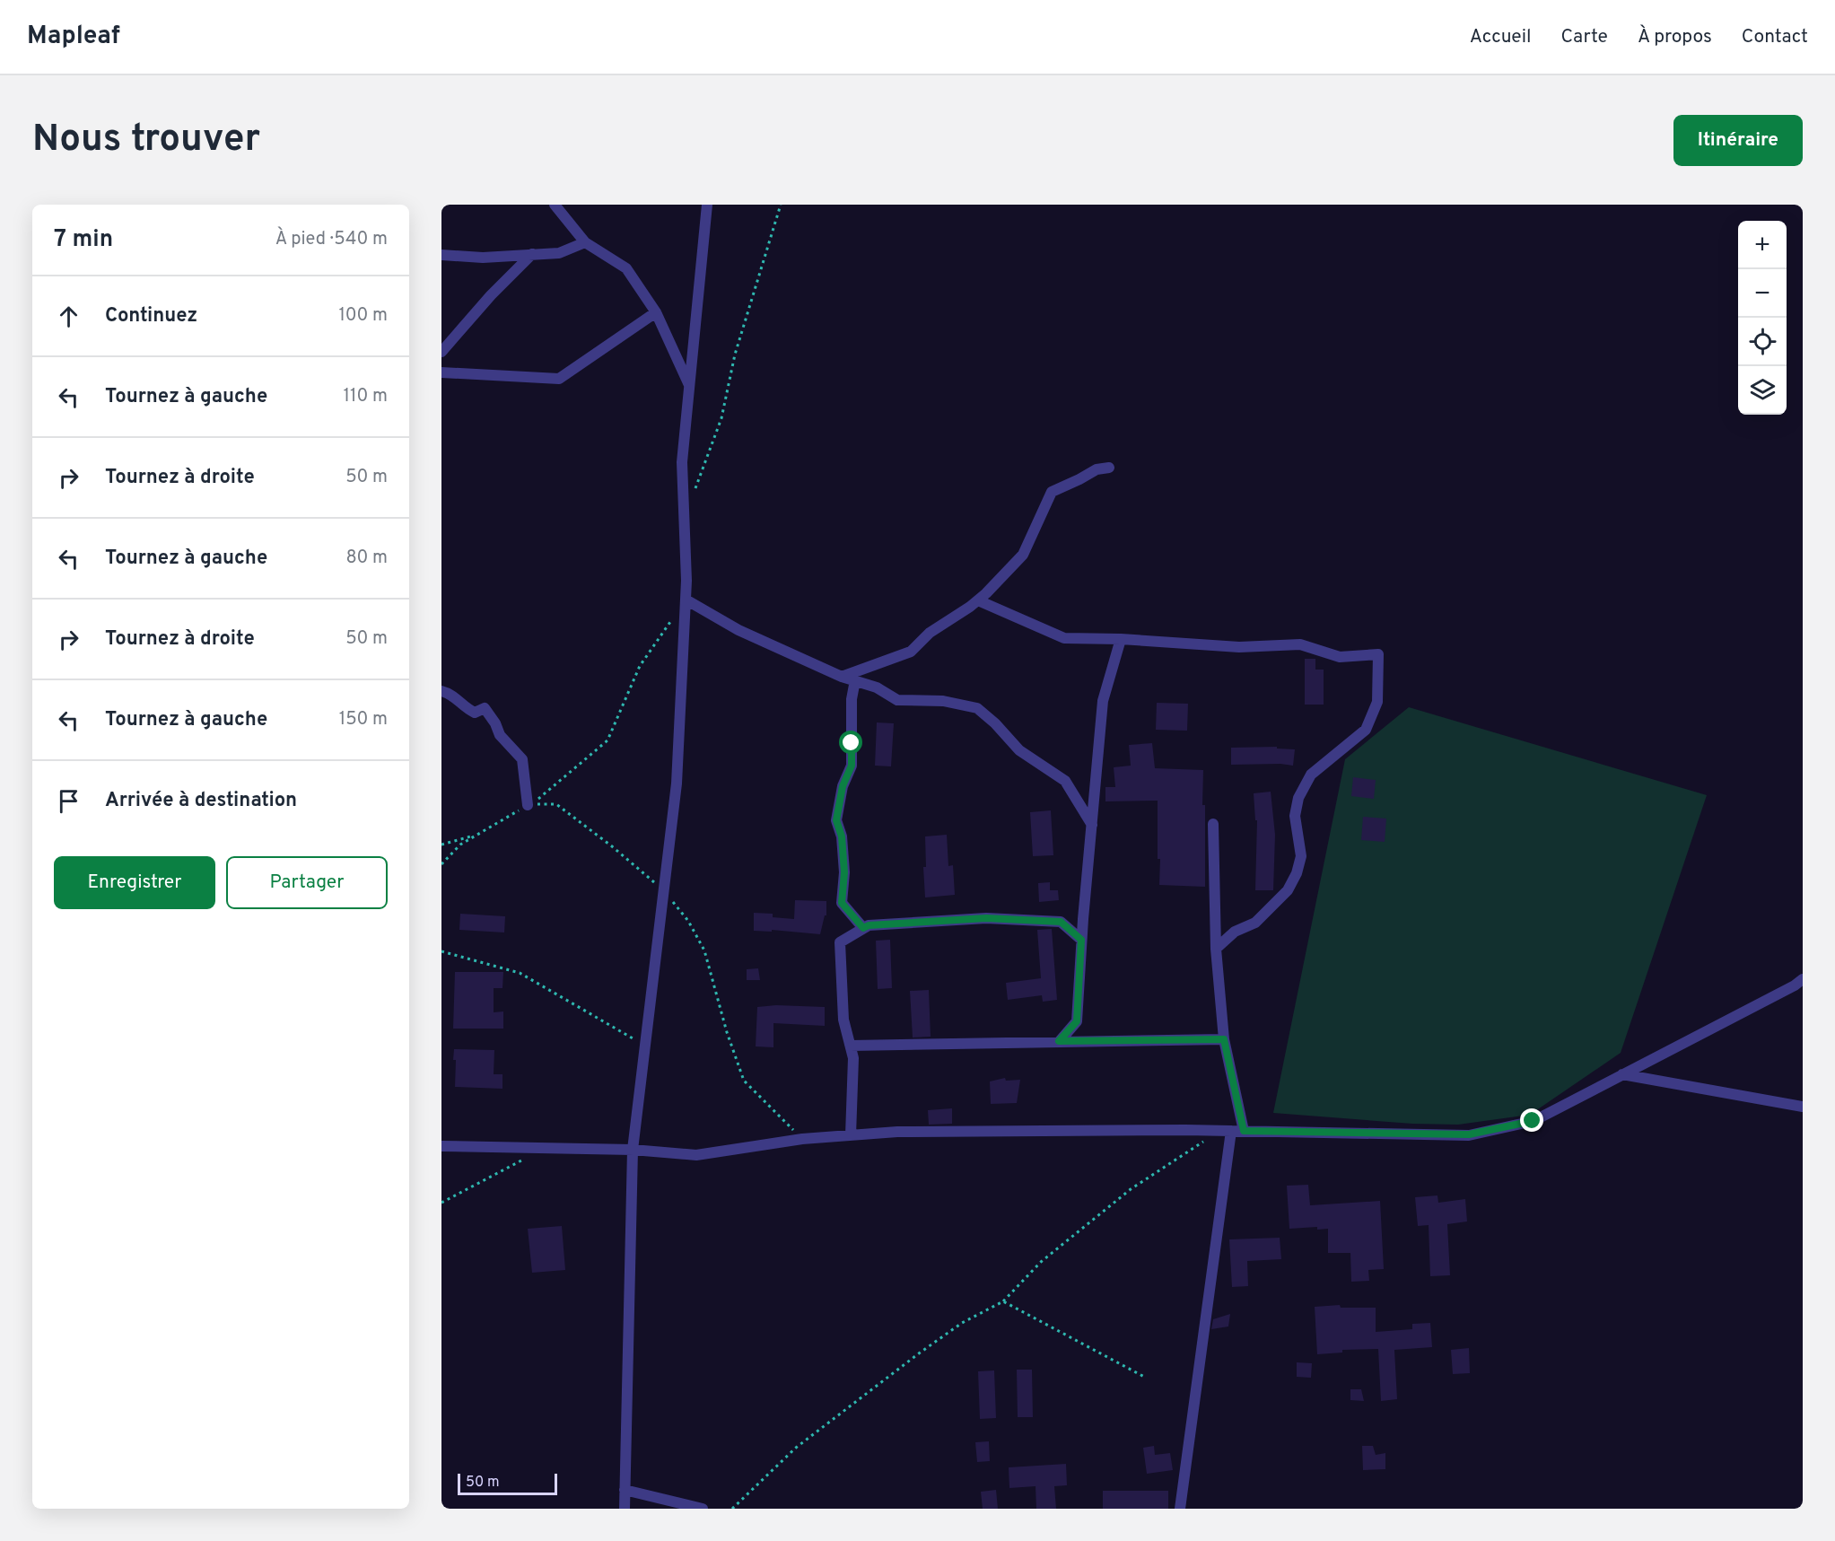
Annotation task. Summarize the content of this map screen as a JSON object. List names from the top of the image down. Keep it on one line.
{"scale_bar":"50 m","page":{"header":"Mapleaf","nav":["Accueil","Carte","À propos","Contact"],"buttons":["Itinéraire",["Enregistrer","Partager"]],"title":"Nous trouver","heading":["7 min","À pied · 540 m"],"map_buttons":["+","−"],"list":[["Continuez","100 m"],["Tournez à gauche","110 m"],["Tournez à droite","50 m"],["Tournez à gauche","80 m"],["Tournez à droite","50 m"],["Tournez à gauche","150 m"],"Arrivée à destination"],"scale":"50 m"}}
